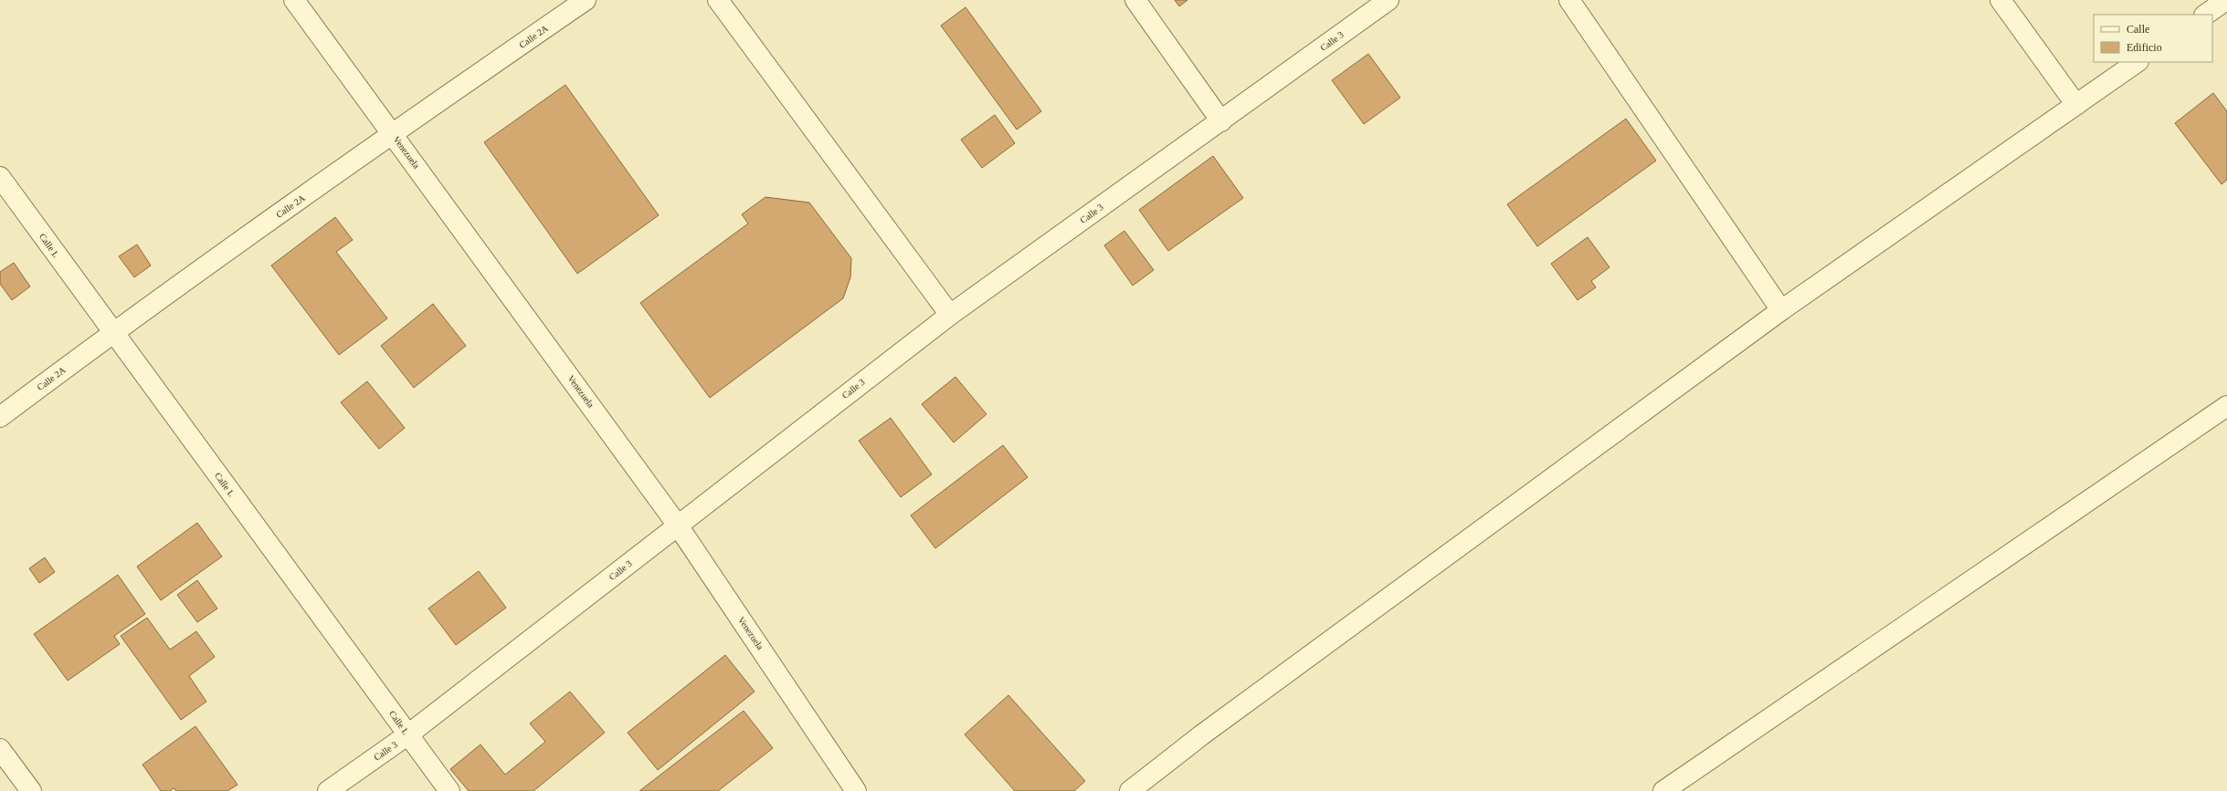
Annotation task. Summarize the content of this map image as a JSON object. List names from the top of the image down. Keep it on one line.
{"streets":{"street":["Calle 2A","Calle 3","Venezuela","Calle L"]},"crossings":[["Calle 2A","Venezuela"],["Calle 2A","Calle L"],["Calle 3","Venezuela"],["Calle 3","Calle L"]],"legend":["Calle","Edificio"]}
